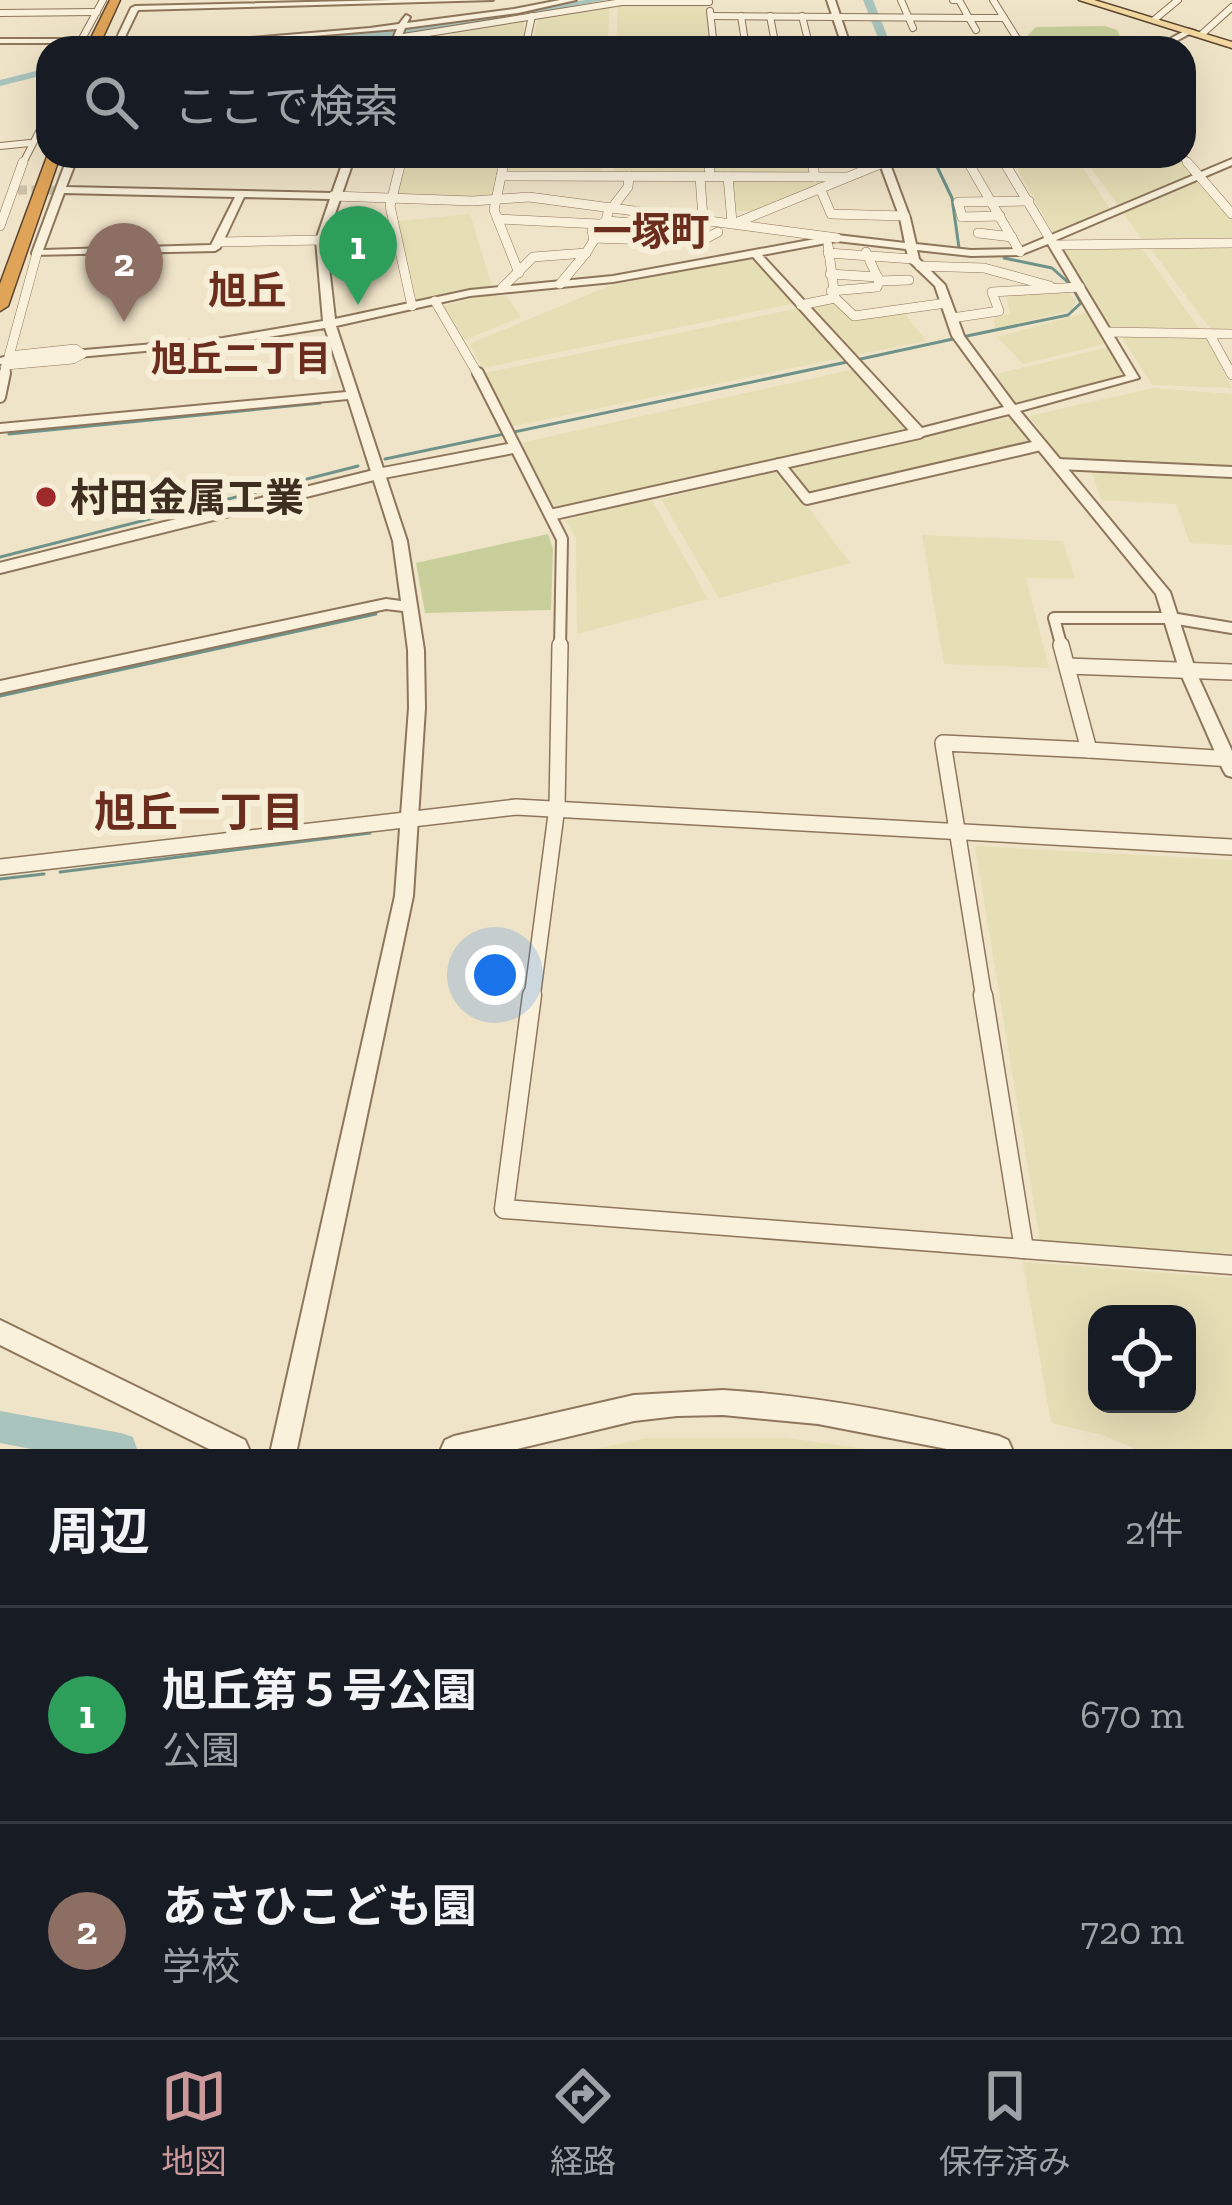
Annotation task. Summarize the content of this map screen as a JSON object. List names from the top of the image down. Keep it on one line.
{"districts":["一塚町","旭丘","旭丘二丁目","旭丘一丁目"],"places":["村田金属工業"],"page":{"search":"ここで検索","pins":["1","2"],"heading":["周辺","2件"],"list":[{"mark":"1","name":"旭丘第５号公園","note":"公園","value":"670 m"},{"mark":"2","name":"あさひこども園","note":"学校","value":"720 m"}],"nav":["地図","経路","保存済み"]}}
